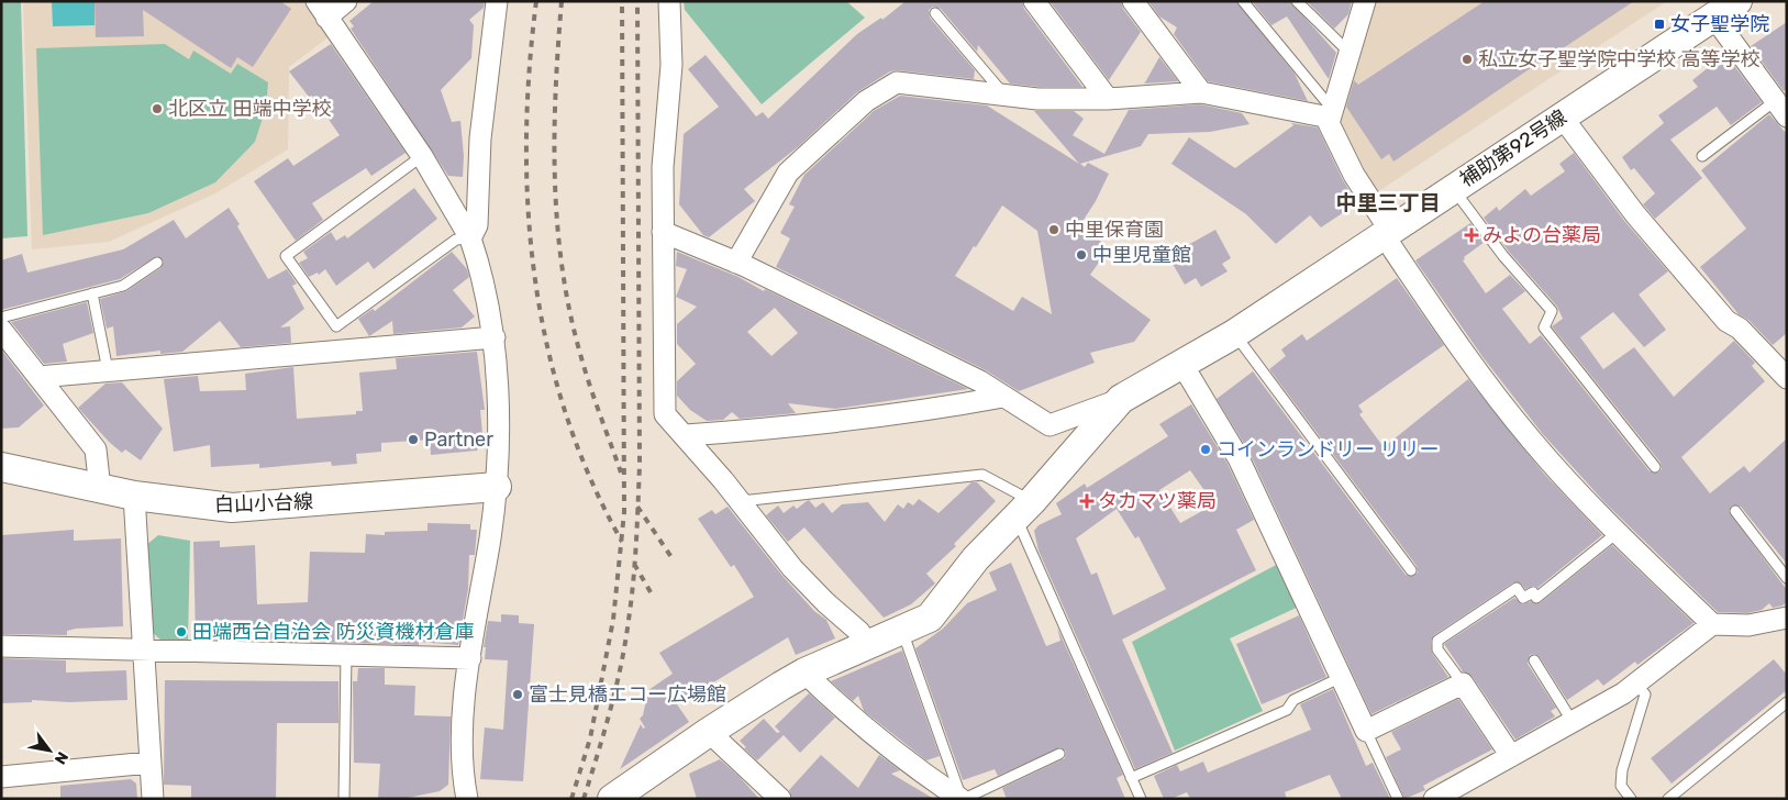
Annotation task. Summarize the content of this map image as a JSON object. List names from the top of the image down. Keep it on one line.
{"streets":{"street":["補助第92号線","白山小台線"]},"districts":["中里三丁目"],"places":{"transit":["女子聖学院"],"other":["私立女子聖学院中学校 高等学校","北区立 田端中学校","中里保育園","中里児童館","Partner","コインランドリー リリー","田端西台自治会 防災資機材倉庫","富士見橋エコー広場館"],"health":["みよの台薬局","タカマツ薬局"]},"north":"bottom right"}
